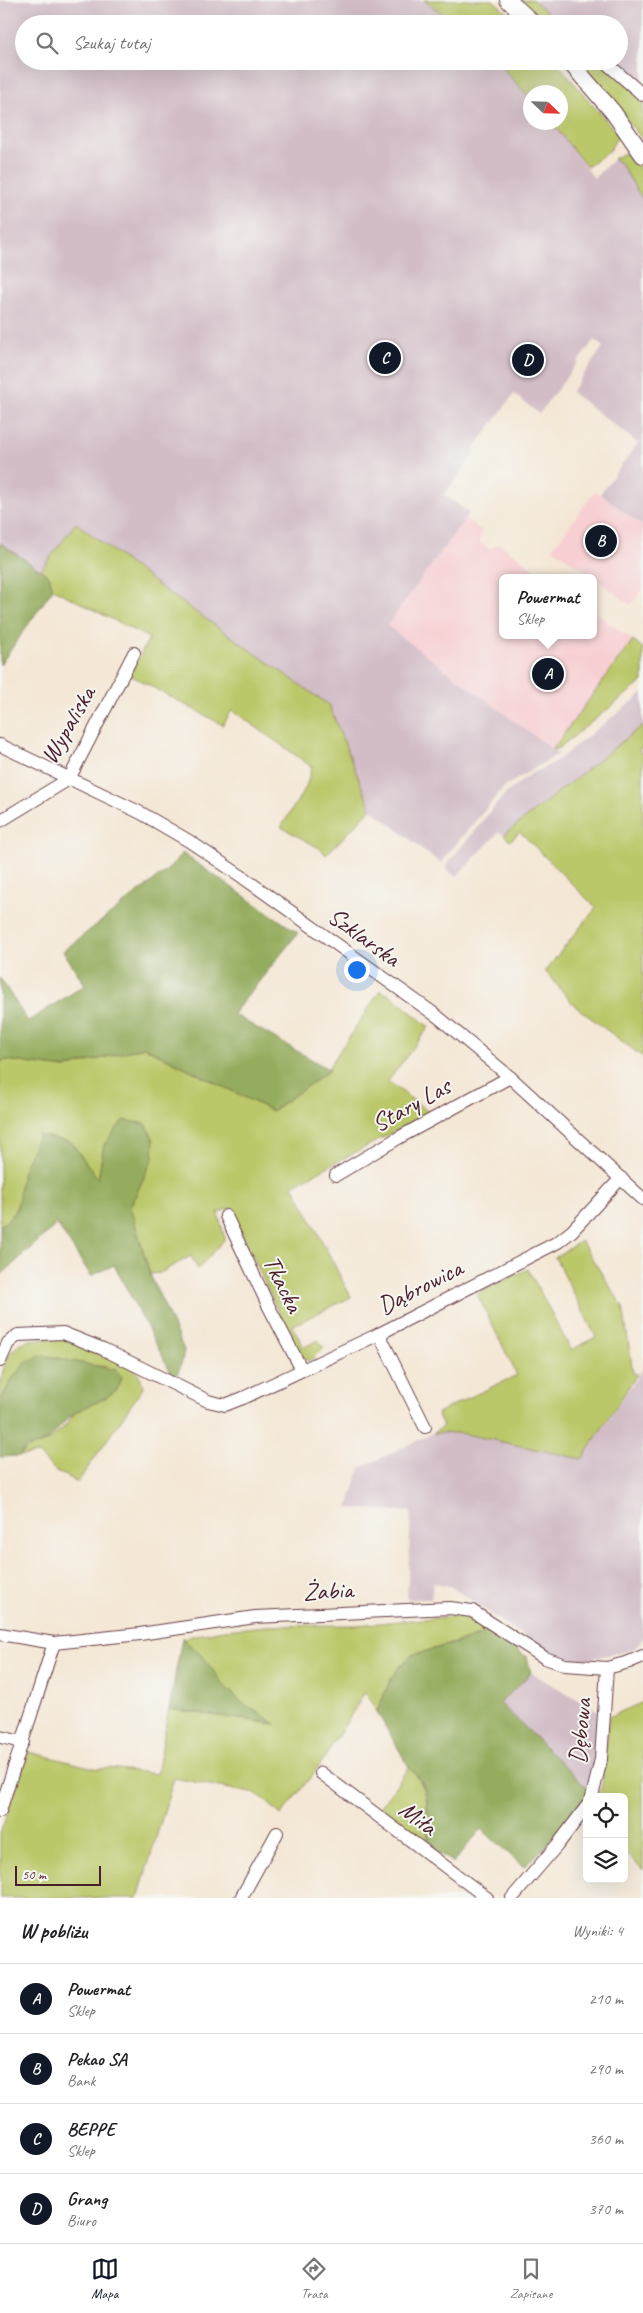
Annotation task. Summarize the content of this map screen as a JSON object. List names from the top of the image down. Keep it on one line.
{"streets":{"street":["Wypaliska","Szklarska","Stary Las","Tkacka","Dąbrowica","Żabia","Dębowa","Miła"]},"crossings":[["Wypaliska","Szklarska"],["Szklarska","Stary Las"],["Szklarska","Dąbrowica"],["Tkacka","Dąbrowica"],["Żabia","Dębowa"]],"scale_bar":"50 m","north":"bottom right","page":{"search":"Szukaj tutaj","pins":["C","D","B","A"],"popup":["Powermat","Sklep"],"scale":"50 m","heading":["W pobliżu","Wyniki: 4"],"list":[{"mark":"A","name":"Powermat","note":"Sklep","value":"210 m"},{"mark":"B","name":"Pekao SA","note":"Bank","value":"290 m"},{"mark":"C","name":"BEPPE","note":"Sklep","value":"360 m"},{"mark":"D","name":"Grang","note":"Biuro","value":"370 m"}],"nav":["Mapa","Trasa","Zapisane"]}}
